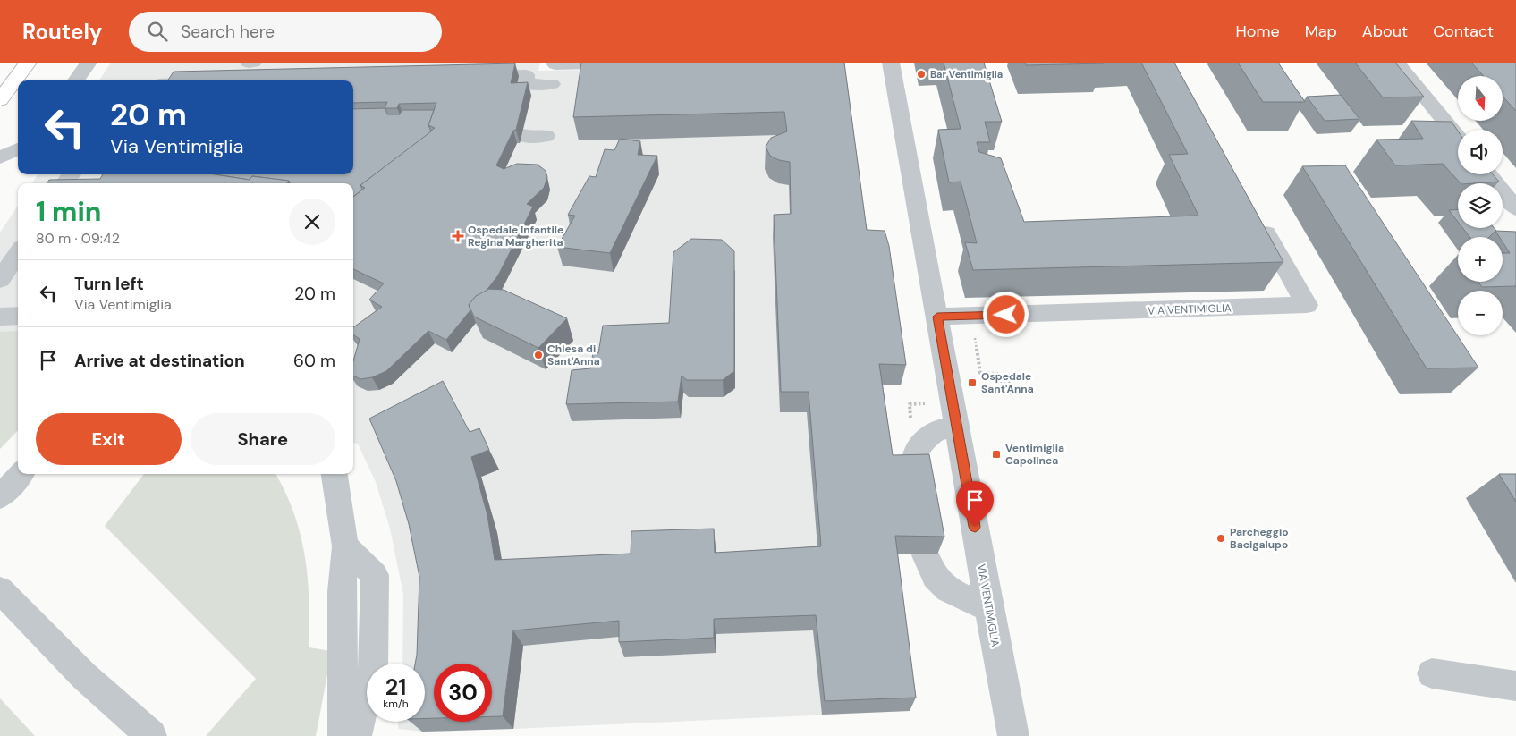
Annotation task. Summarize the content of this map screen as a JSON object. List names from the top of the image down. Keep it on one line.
{"streets":{"street":["VIA VENTIMIGLIA"]},"places":{"other":["Bar Ventimiglia","Chiesa di Sant'Anna","Parcheggio Bacigalupo"],"health":["Ospedale Infantile Regina Margherita"],"transit":["Ospedale Sant'Anna","Ventimiglia Capolinea"]},"north":"bottom","page":{"header":"Routely","search":"Search here","nav":["Home","Map","About","Contact"],"map_buttons":["+","−"],"turn":["20 m","Via Ventimiglia"],"heading":["1 min","80 m · 09:42"],"list":[{"name":"Turn left","note":"Via Ventimiglia","value":"20 m"},{"name":"Arrive at destination","value":"60 m"}],"buttons":["Exit","Share"],"speed":"21 km/h","limit":"30"}}
